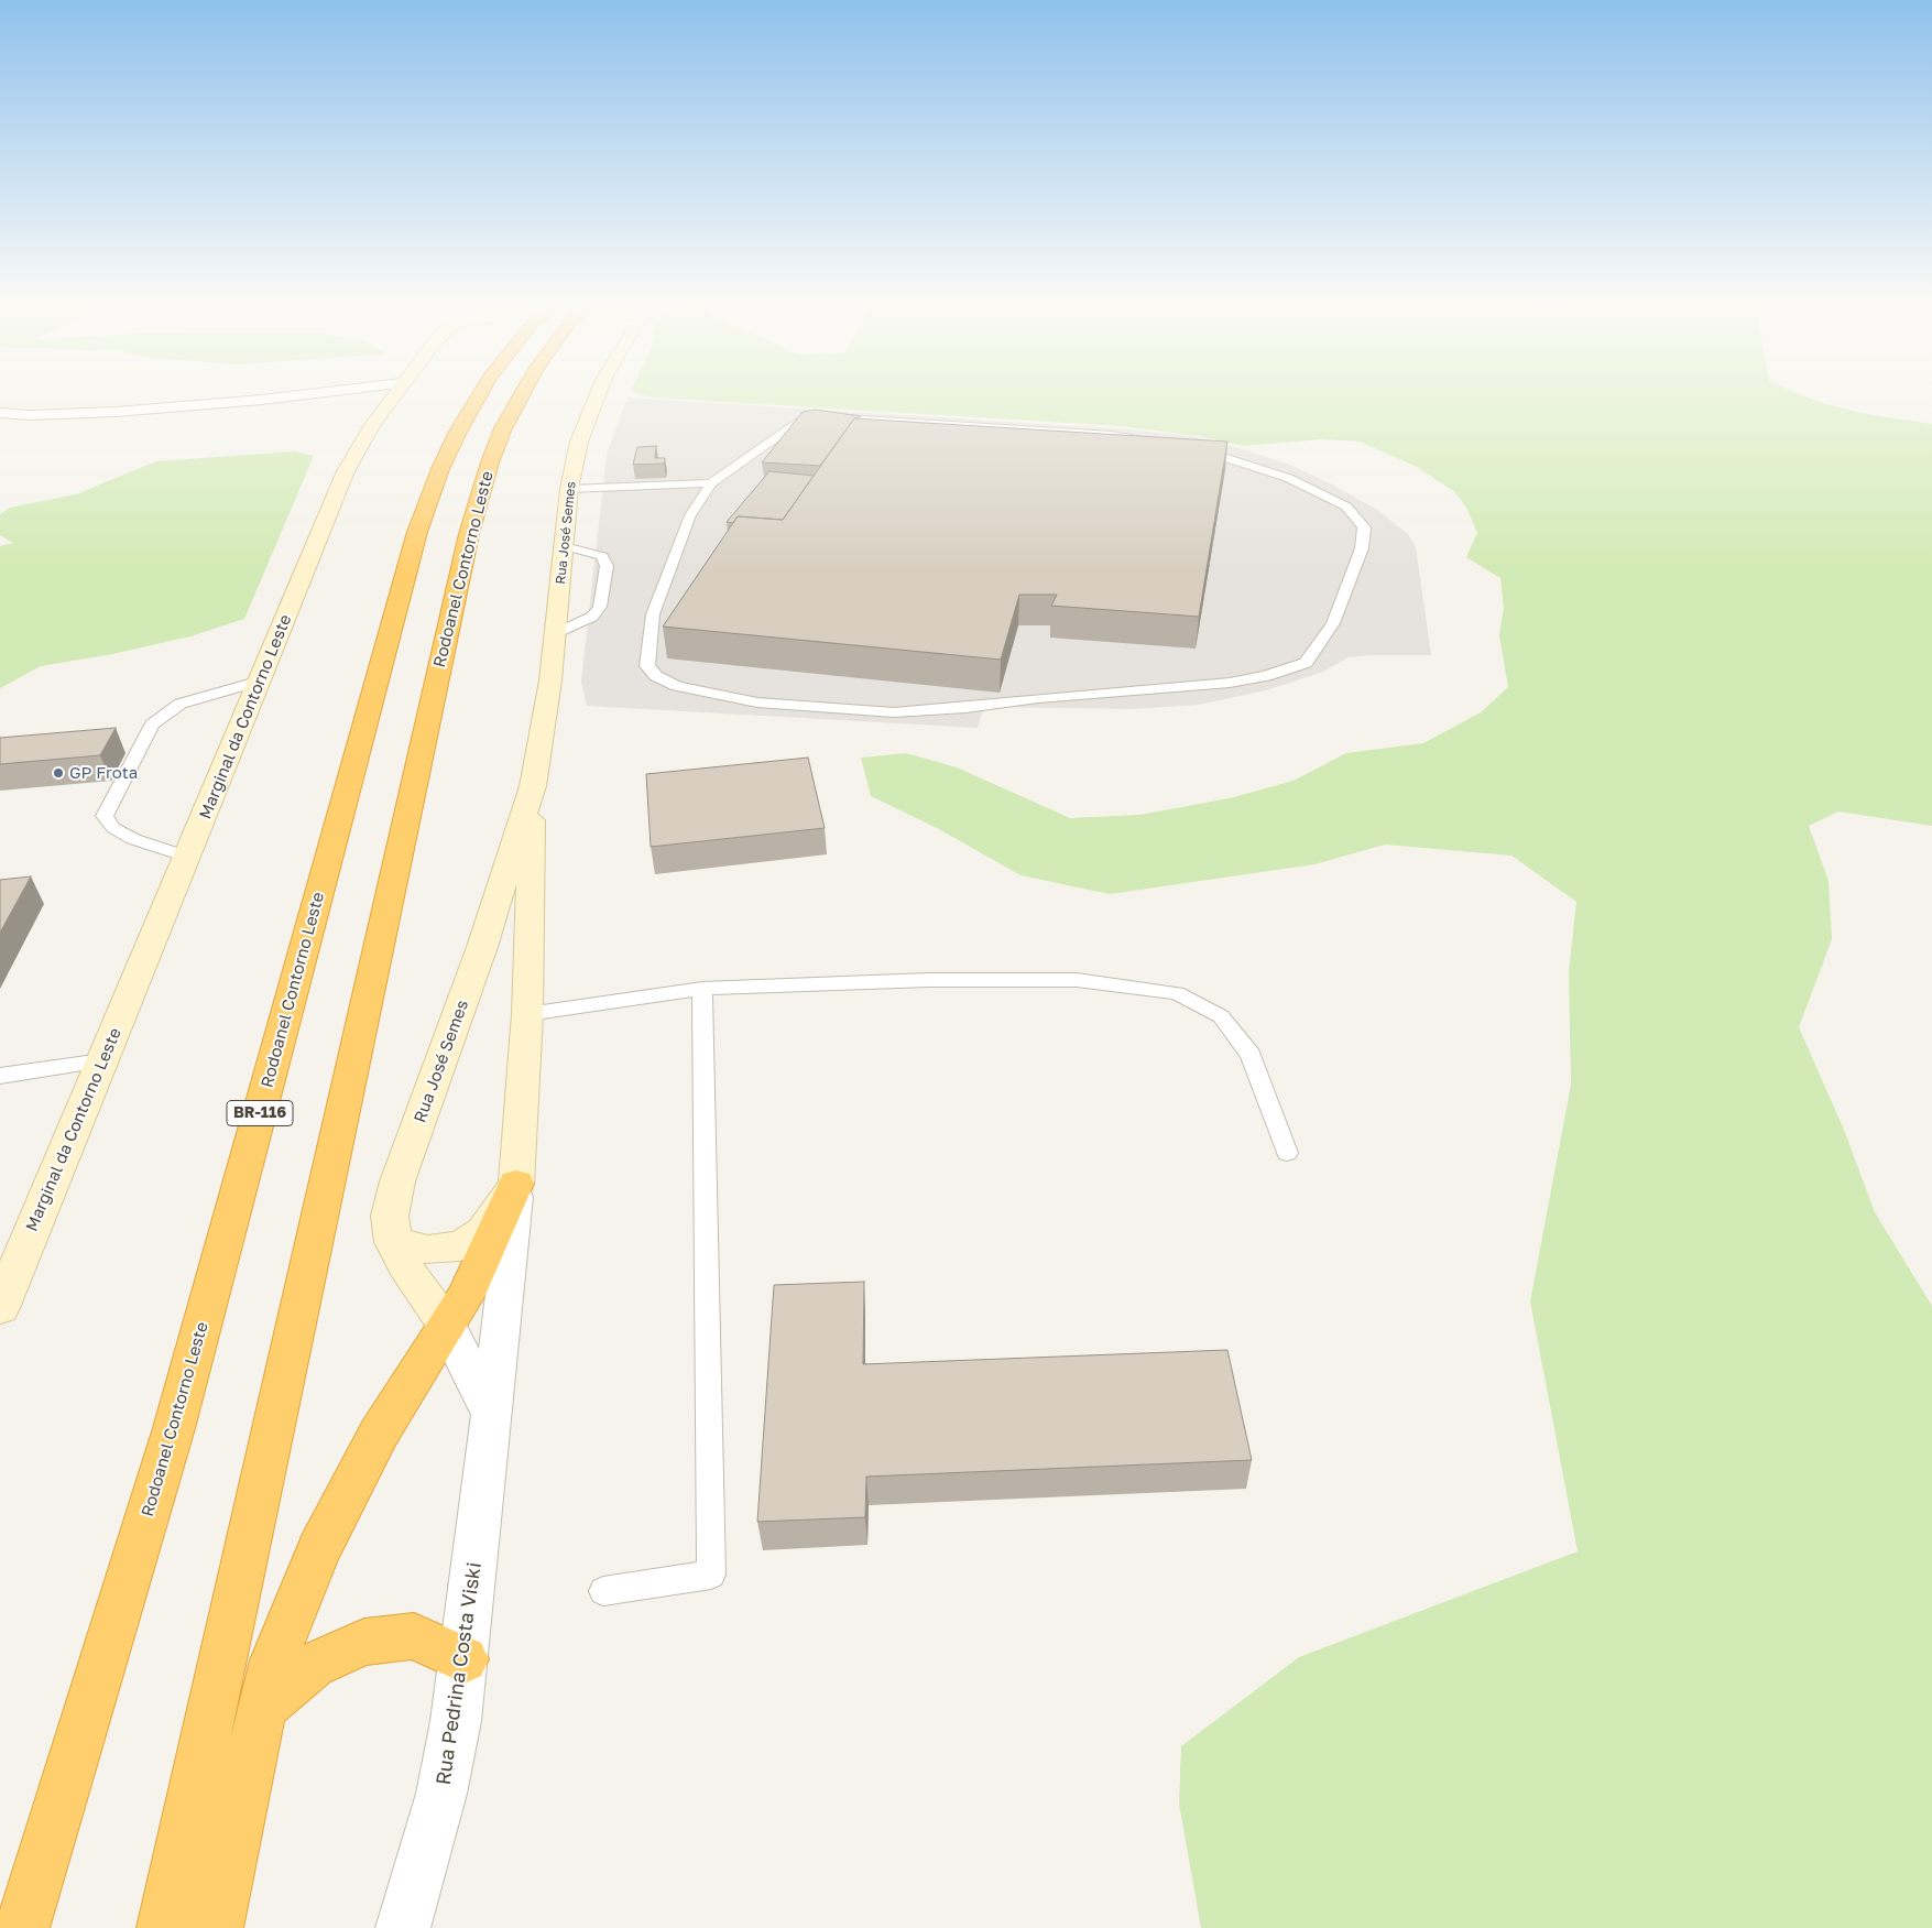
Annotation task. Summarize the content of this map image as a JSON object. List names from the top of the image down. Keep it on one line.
{"streets":{"highway":["Rodoanel Contorno Leste","BR-116"],"main road":["Rua José Semes","Marginal da Contorno Leste"],"street":["Rua Pedrina Costa Viski"]},"crossings":[["Rua José Semes","Rua Pedrina Costa Viski"]],"places":["GP Frota"]}
